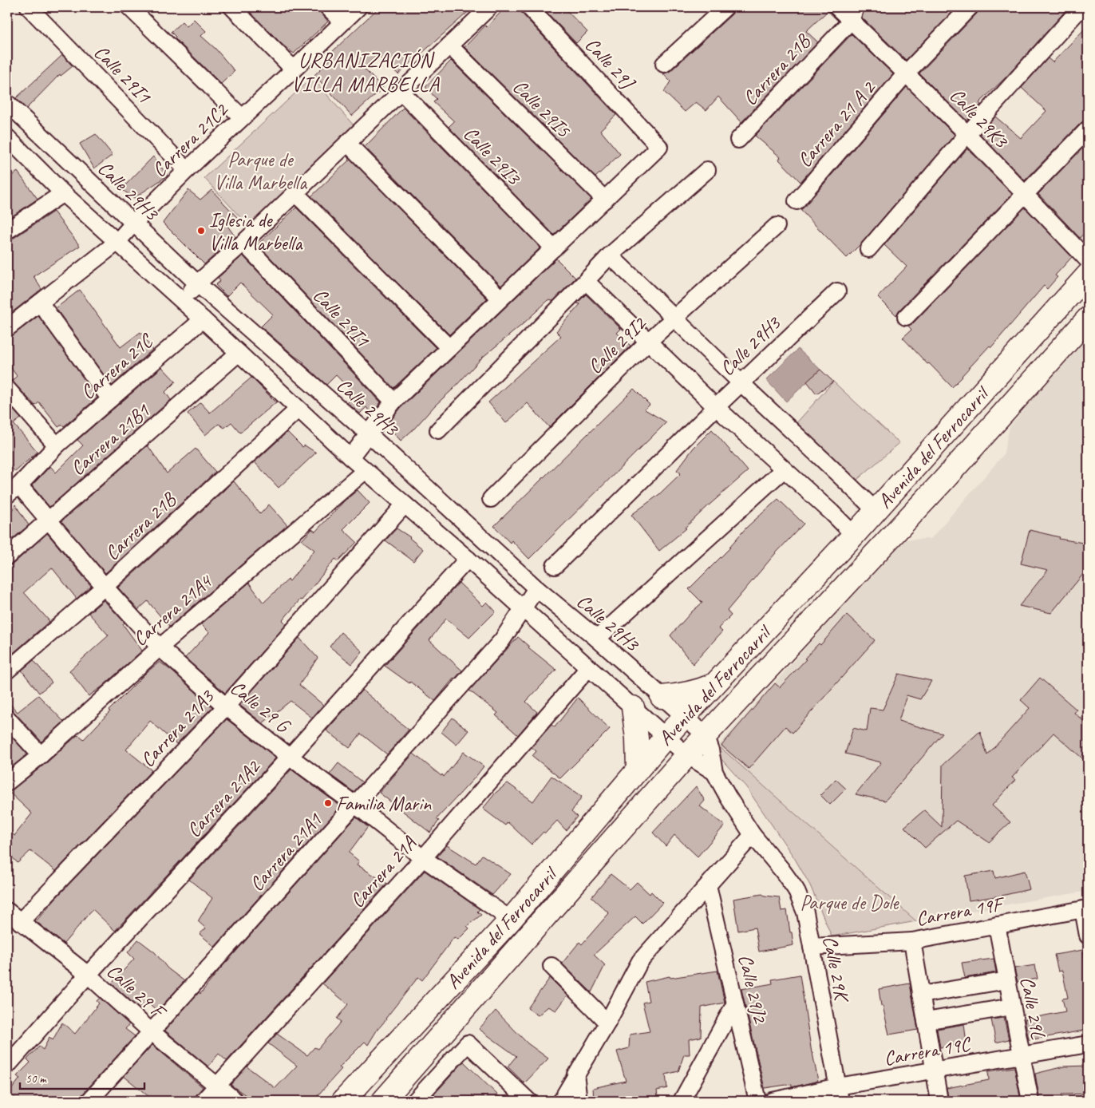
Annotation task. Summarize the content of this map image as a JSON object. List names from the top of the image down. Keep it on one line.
{"streets":{"main road":["Avenida del Ferrocarril"],"street":["Calle 29J","Carrera 21B","Calle 29I1","Calle 29I5","Calle 29K3","Carrera 21 A 2","Carrera 21C2","Calle 29I3","Calle 29H3","Calle 29I2","Carrera 21C","Carrera 21B1","Carrera 21A4","Calle 29 G","Carrera 21A3","Carrera 21A2","Carrera 21A1","Carrera 21A","Carrera 19F","Calle 29K","Calle 29J2","Calle 29 F","Calle 29L","Carrera 19C"]},"crossings":[["Calle 29J","Calle 29I5"],["Carrera 21B","Calle 29K3"],["Carrera 21B","Calle 29 G"],["Calle 29I1","Carrera 21C2"],["Calle 29K3","Carrera 21 A 2"],["Carrera 21C2","Calle 29H3"],["Calle 29H3","Avenida del Ferrocarril"],["Calle 29H3","Carrera 21A1"],["Calle 29H3","Calle 29K"],["Carrera 21C","Calle 29 G"],["Carrera 21B1","Calle 29 G"],["Avenida del Ferrocarril","Calle 29 G"],["Avenida del Ferrocarril","Calle 29K"],["Carrera 21A4","Calle 29 G"],["Calle 29 G","Carrera 21A3"],["Calle 29 G","Carrera 21A2"],["Calle 29 G","Carrera 21A1"],["Calle 29 G","Carrera 21A"],["Carrera 21A3","Calle 29 F"],["Carrera 21A2","Calle 29 F"],["Carrera 21A1","Calle 29 F"],["Carrera 21A","Calle 29 F"],["Carrera 19F","Calle 29K"],["Carrera 19F","Calle 29L"],["Calle 29K","Carrera 19C"],["Calle 29L","Carrera 19C"]],"districts":["URBANIZACIÓN VILLA MARBELLA"],"parks":["Parque de Villa Marbella","Parque de Dole"],"places":["Iglesia de Villa Marbella","Familia Marin"],"scale_bar":"50 m"}
